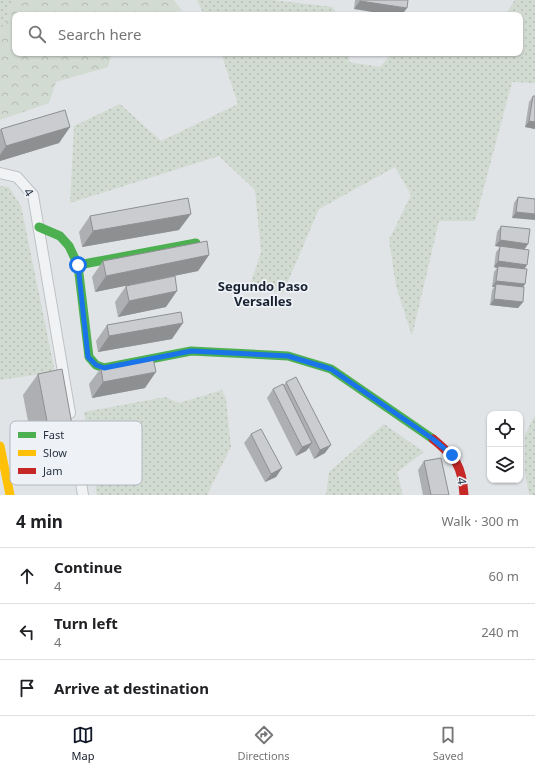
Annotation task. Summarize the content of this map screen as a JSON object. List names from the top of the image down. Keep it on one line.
{"streets":{"street":["4"]},"districts":["Segundo Paso Versalles"],"legend":["Fast","Slow","Jam"],"page":{"search":"Search here","heading":["4 min","Walk · 300 m"],"list":[["Continue","4","60 m"],["Turn left","4","240 m"],"Arrive at destination"],"nav":["Map","Directions","Saved"]}}
